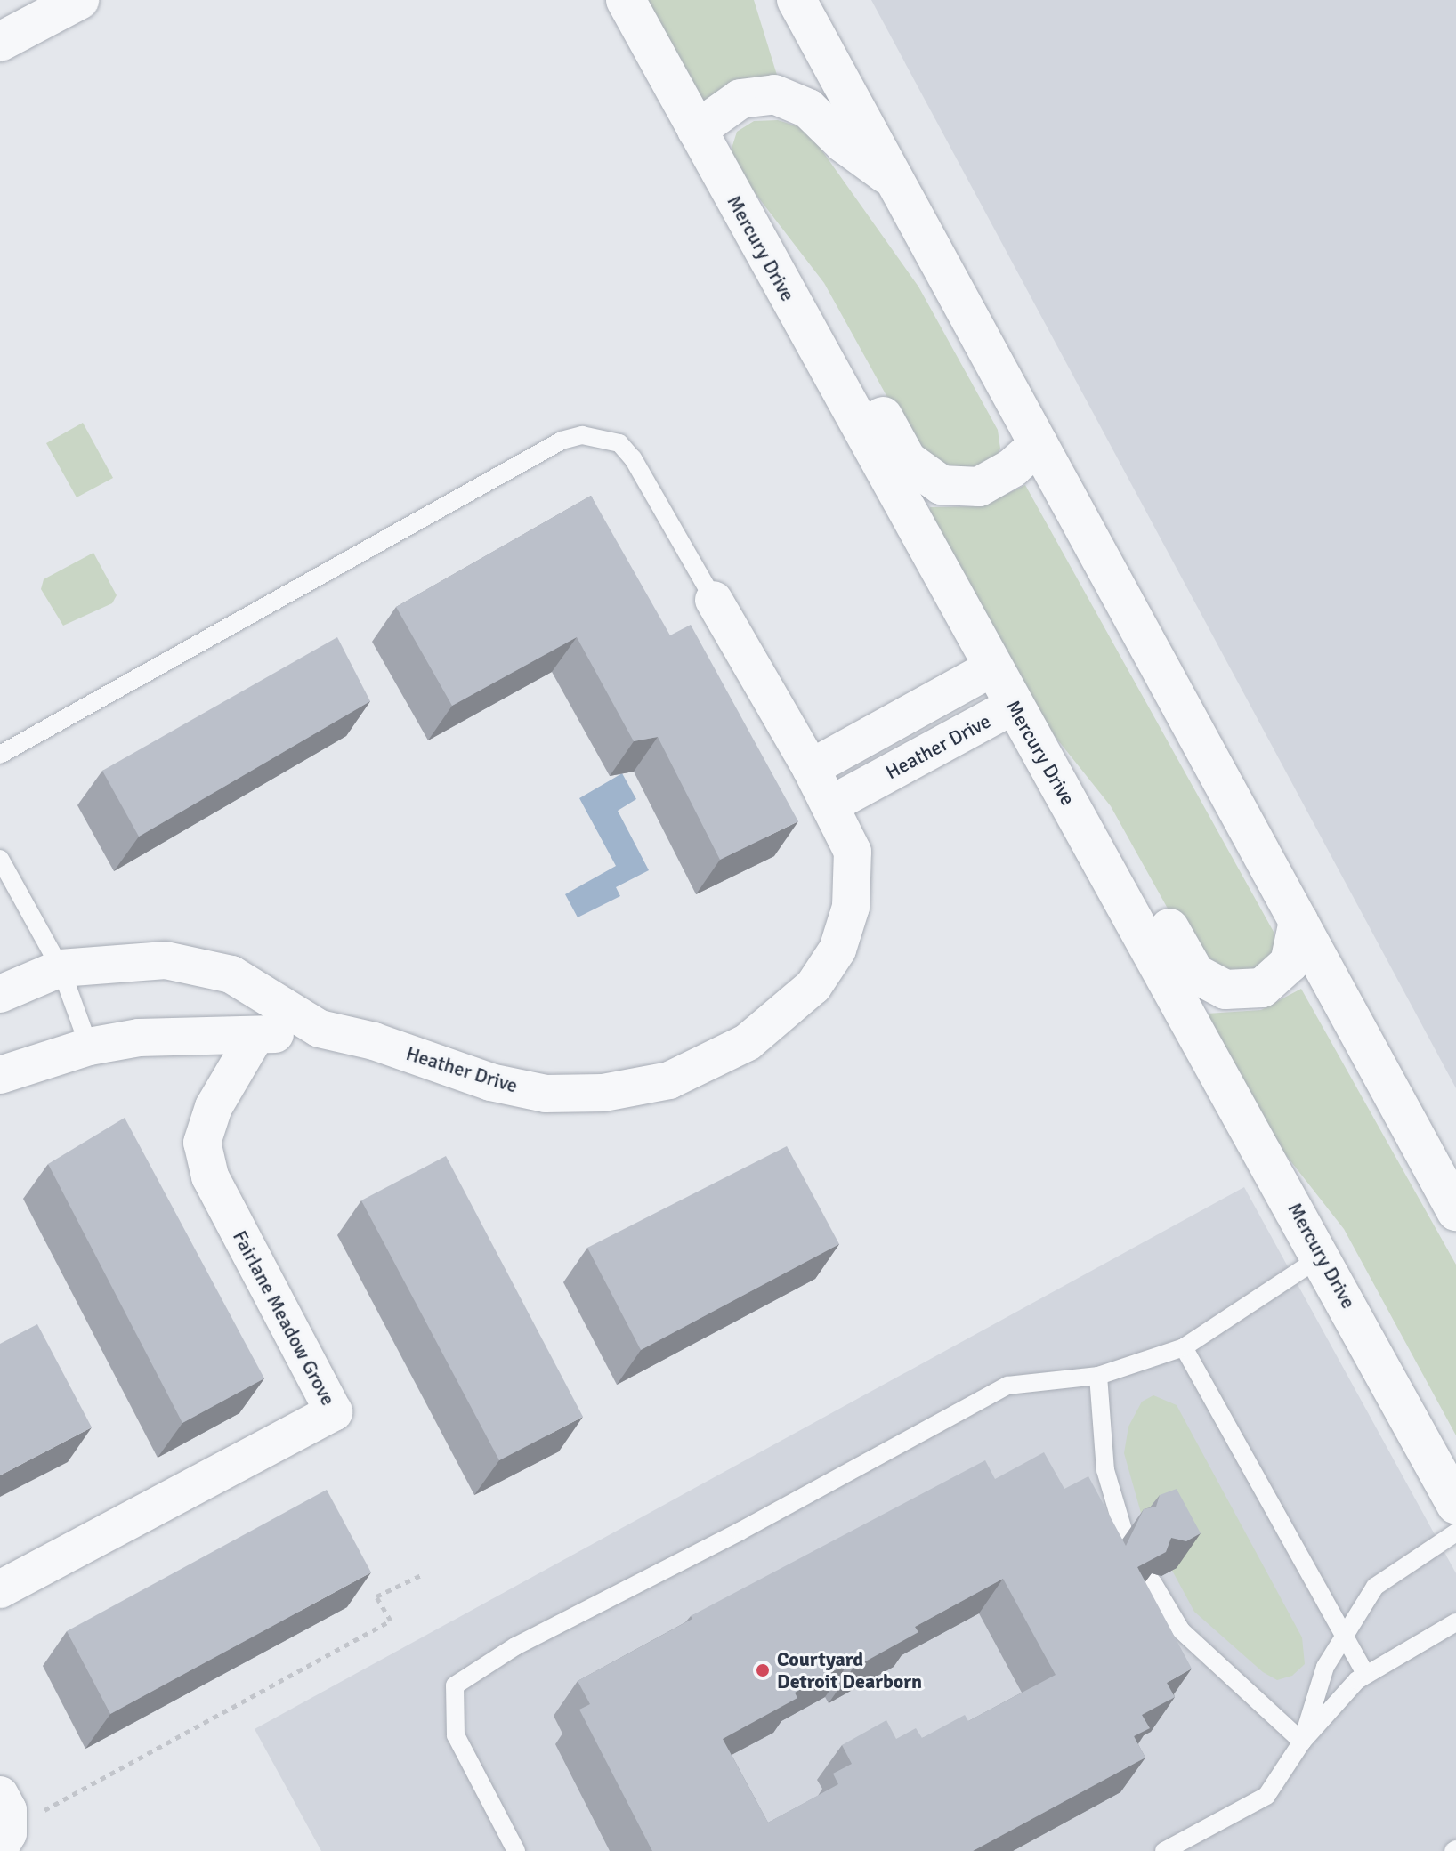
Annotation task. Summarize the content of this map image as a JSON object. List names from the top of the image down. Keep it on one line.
{"streets":{"street":["Mercury Drive","Heather Drive","Fairlane Meadow Grove"]},"crossings":[["Mercury Drive","Heather Drive"],["Heather Drive","Fairlane Meadow Grove"]],"places":["Courtyard Detroit Dearborn"]}
